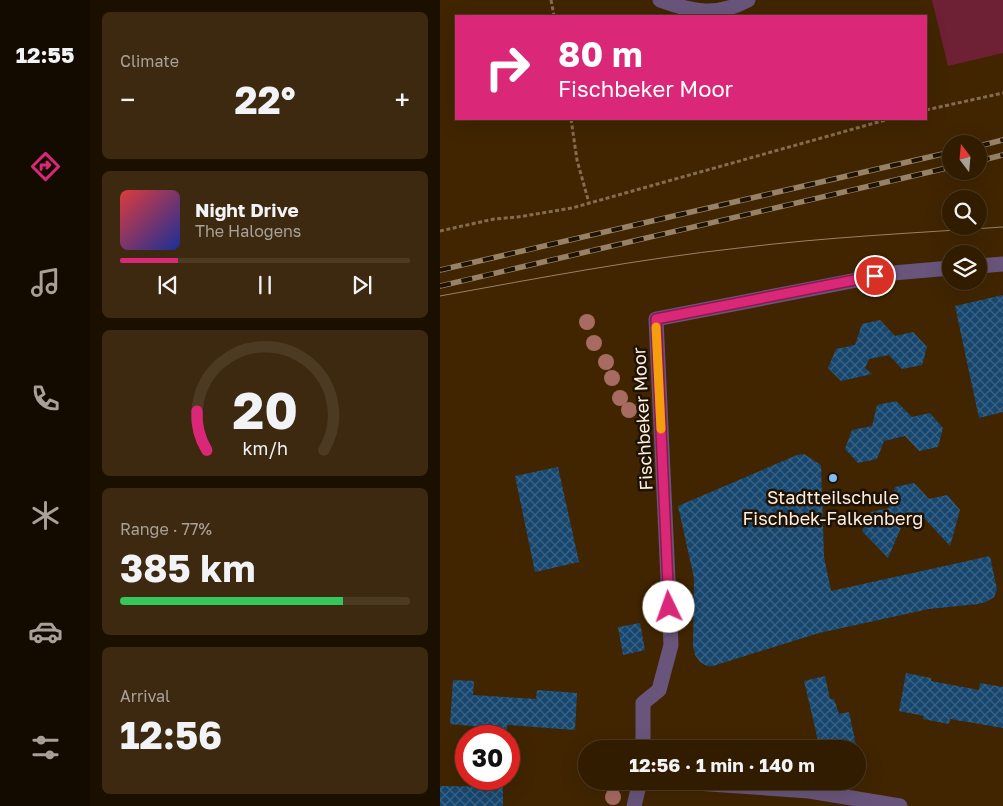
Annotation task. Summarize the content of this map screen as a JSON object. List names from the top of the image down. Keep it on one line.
{"streets":{"street":["Fischbeker Moor"]},"places":["Stadtteilschule Fischbek-Falkenberg"],"north":"top","page":{"tabs":"12:55","tile":["Climate",["Range · 77%","385 km"],["Arrival","12:56"]],"turn":["80 m","Fischbeker Moor"],"heat":["−","22°","+"],"song":["Night Drive","The Halogens"],"limit":"30","trip":"12:56 · 1 min · 140 m","gauge":["20","km/h"]}}
